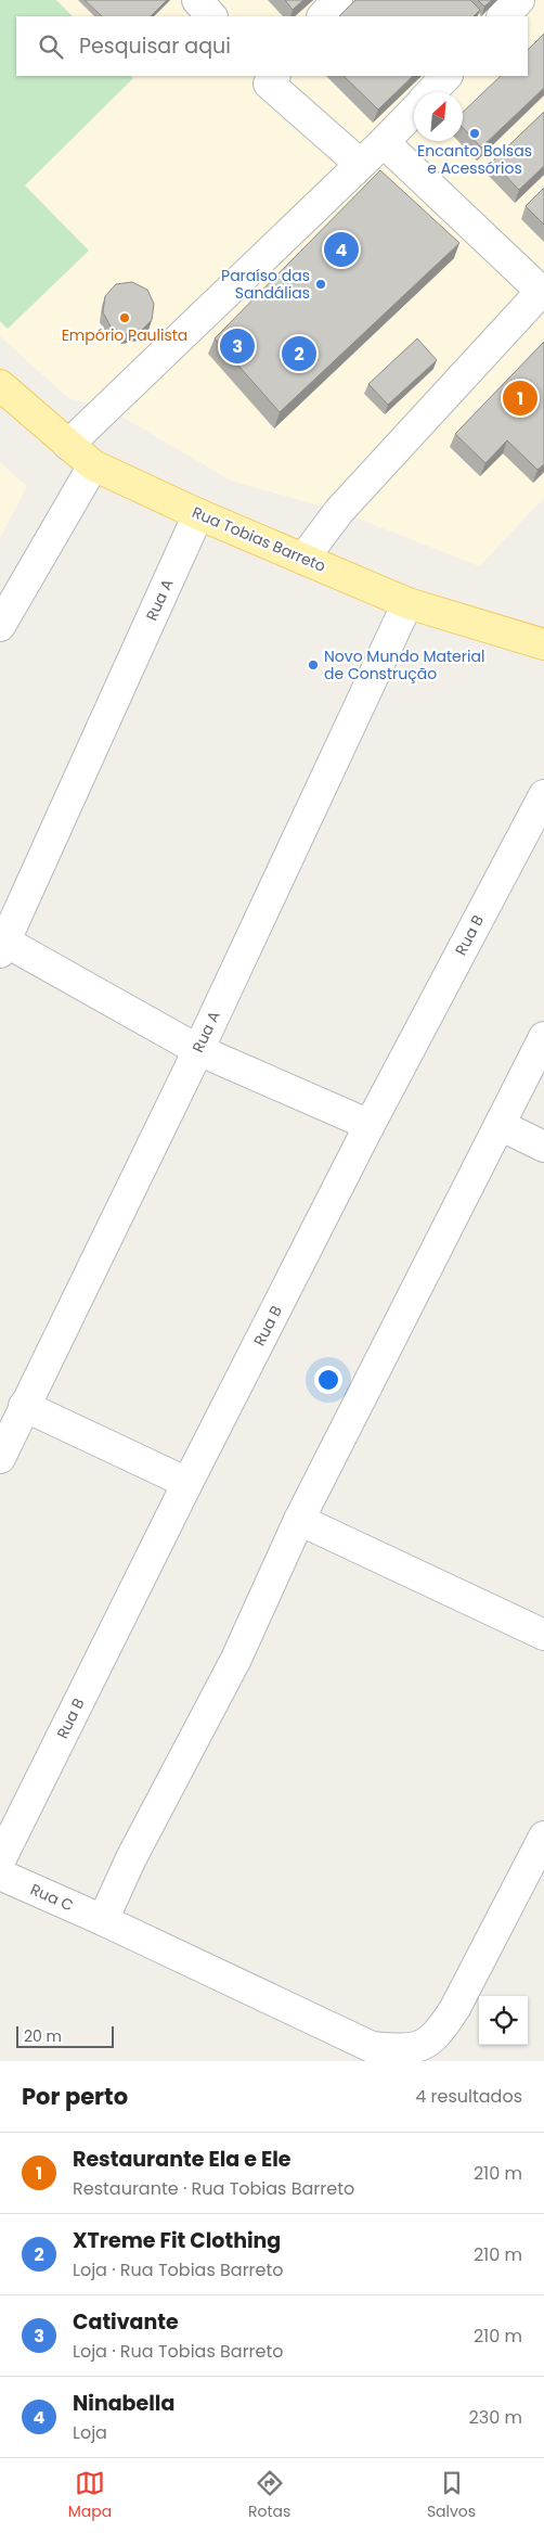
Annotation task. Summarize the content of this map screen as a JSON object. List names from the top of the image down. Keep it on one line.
{"streets":{"main road":["Rua Tobias Barreto"],"street":["Rua A","Rua B","Rua C"]},"crossings":[["Rua Tobias Barreto","Rua A"]],"places":["Encanto Bolsas e Acessórios","Paraíso das Sandálias","Empório Paulista","Novo Mundo Material de Construção"],"scale_bar":"20 m","north":"top right","page":{"search":"Pesquisar aqui","pins":["4","3","2","1"],"scale":"20 m","heading":["Por perto","4 resultados"],"list":[{"mark":"1","name":"Restaurante Ela e Ele","note":"Restaurante · Rua Tobias Barreto","value":"210 m"},{"mark":"2","name":"XTreme Fit Clothing","note":"Loja · Rua Tobias Barreto","value":"210 m"},{"mark":"3","name":"Cativante","note":"Loja · Rua Tobias Barreto","value":"210 m"},{"mark":"4","name":"Ninabella","note":"Loja","value":"230 m"}],"nav":["Mapa","Rotas","Salvos"]}}
